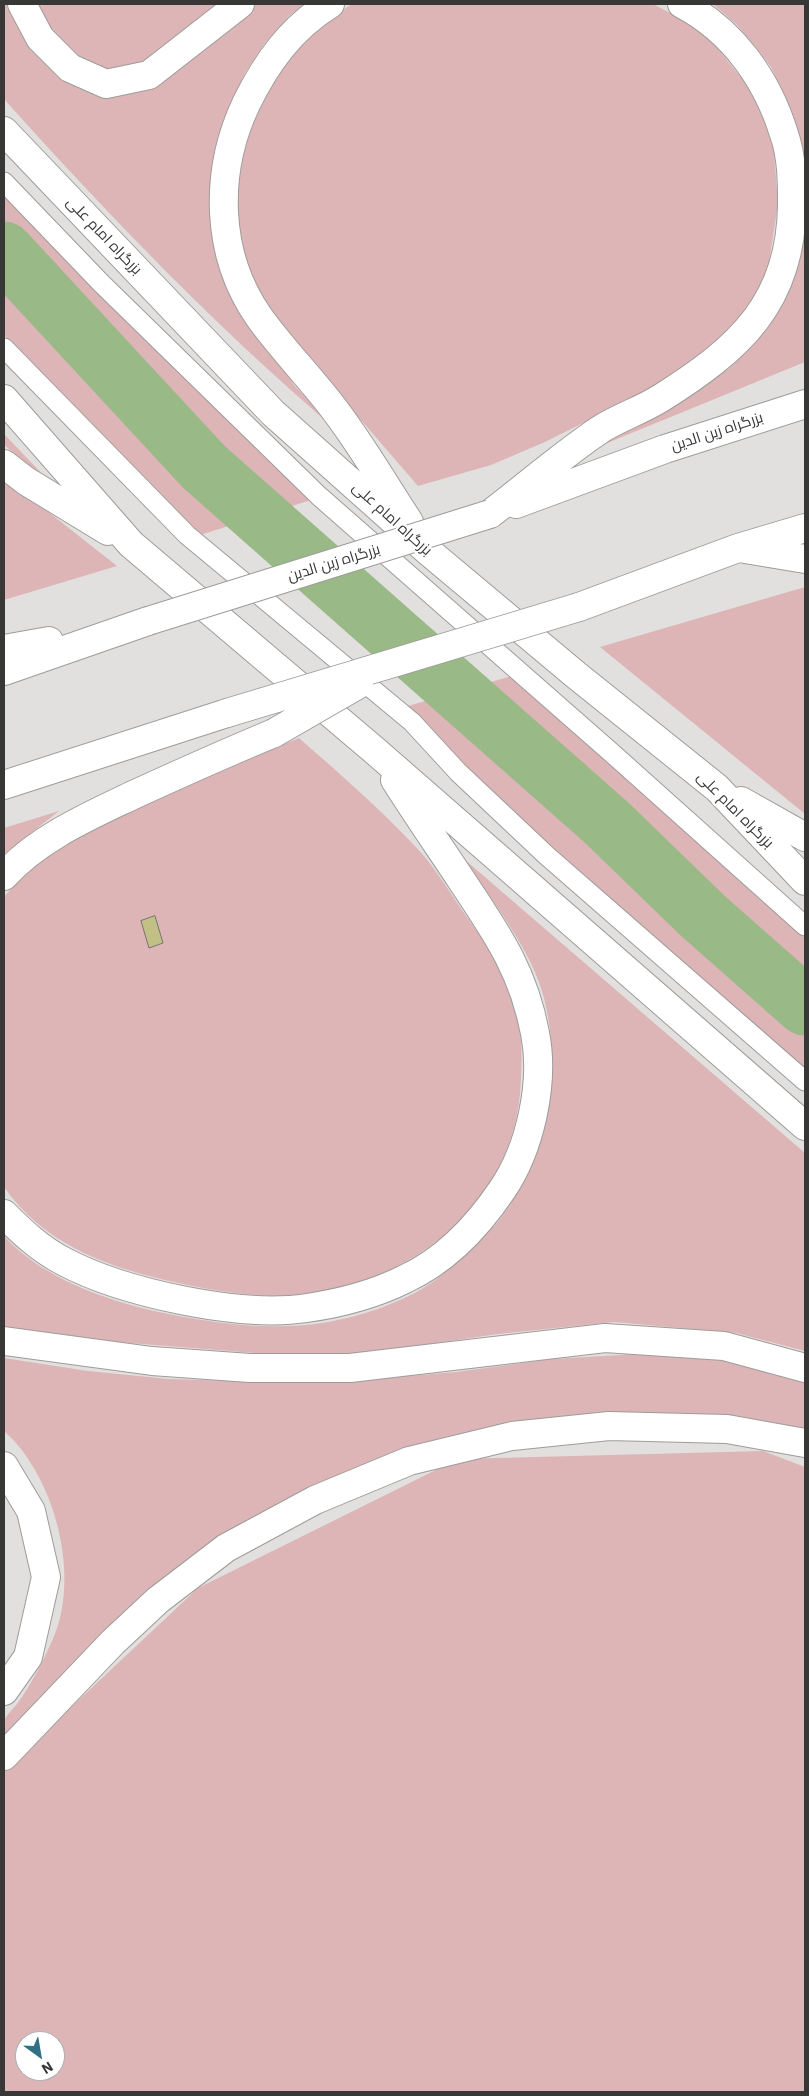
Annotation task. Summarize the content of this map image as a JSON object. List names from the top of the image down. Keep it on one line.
{"streets":{"highway":["بزرگراه امام علی","بزرگراه زین الدین"]},"north":"bottom right"}
